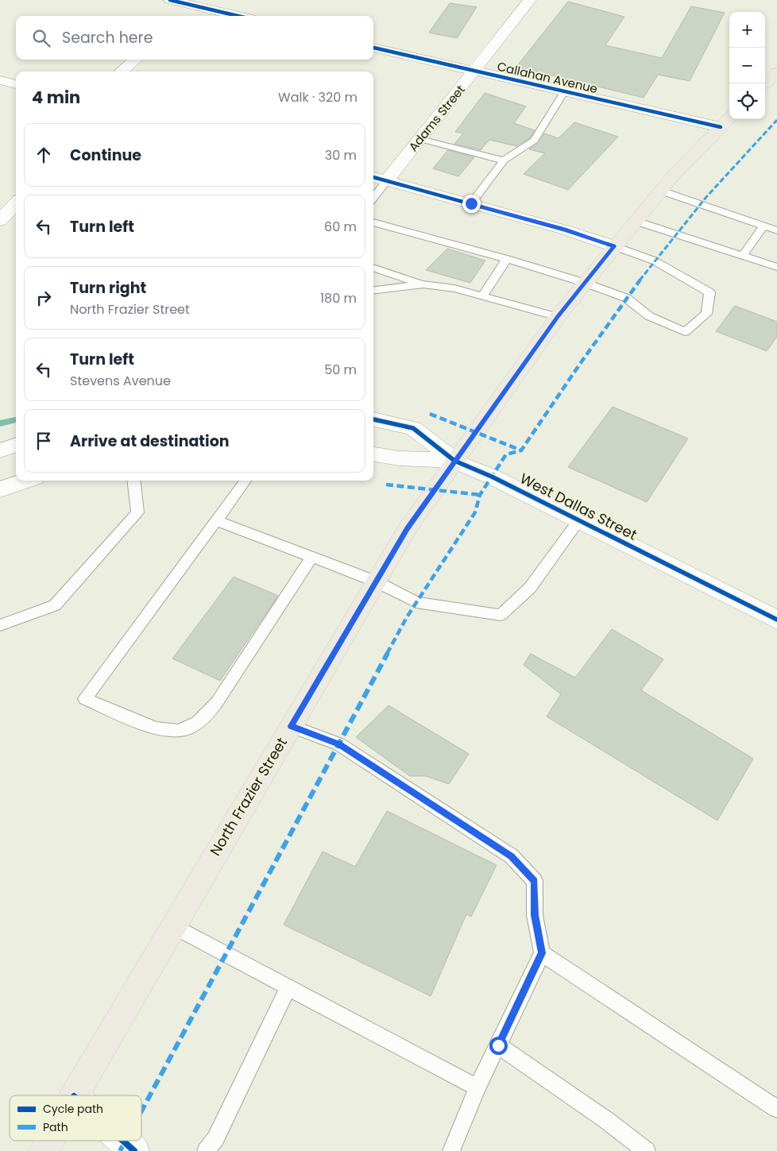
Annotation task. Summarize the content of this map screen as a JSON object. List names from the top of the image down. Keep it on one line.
{"streets":{"main road":["North Frazier Street"],"street":["Callahan Avenue","Adams Street","West Dallas Street"]},"crossings":[["Callahan Avenue","Adams Street"],["Callahan Avenue","North Frazier Street"],["West Dallas Street","North Frazier Street"]],"legend":["Cycle path","Path"],"page":{"map_buttons":["+","−"],"search":"Search here","heading":["4 min","Walk · 320 m"],"list":[["Continue","30 m"],["Turn left","60 m"],["Turn right","North Frazier Street","180 m"],["Turn left","Stevens Avenue","50 m"],"Arrive at destination"]}}
